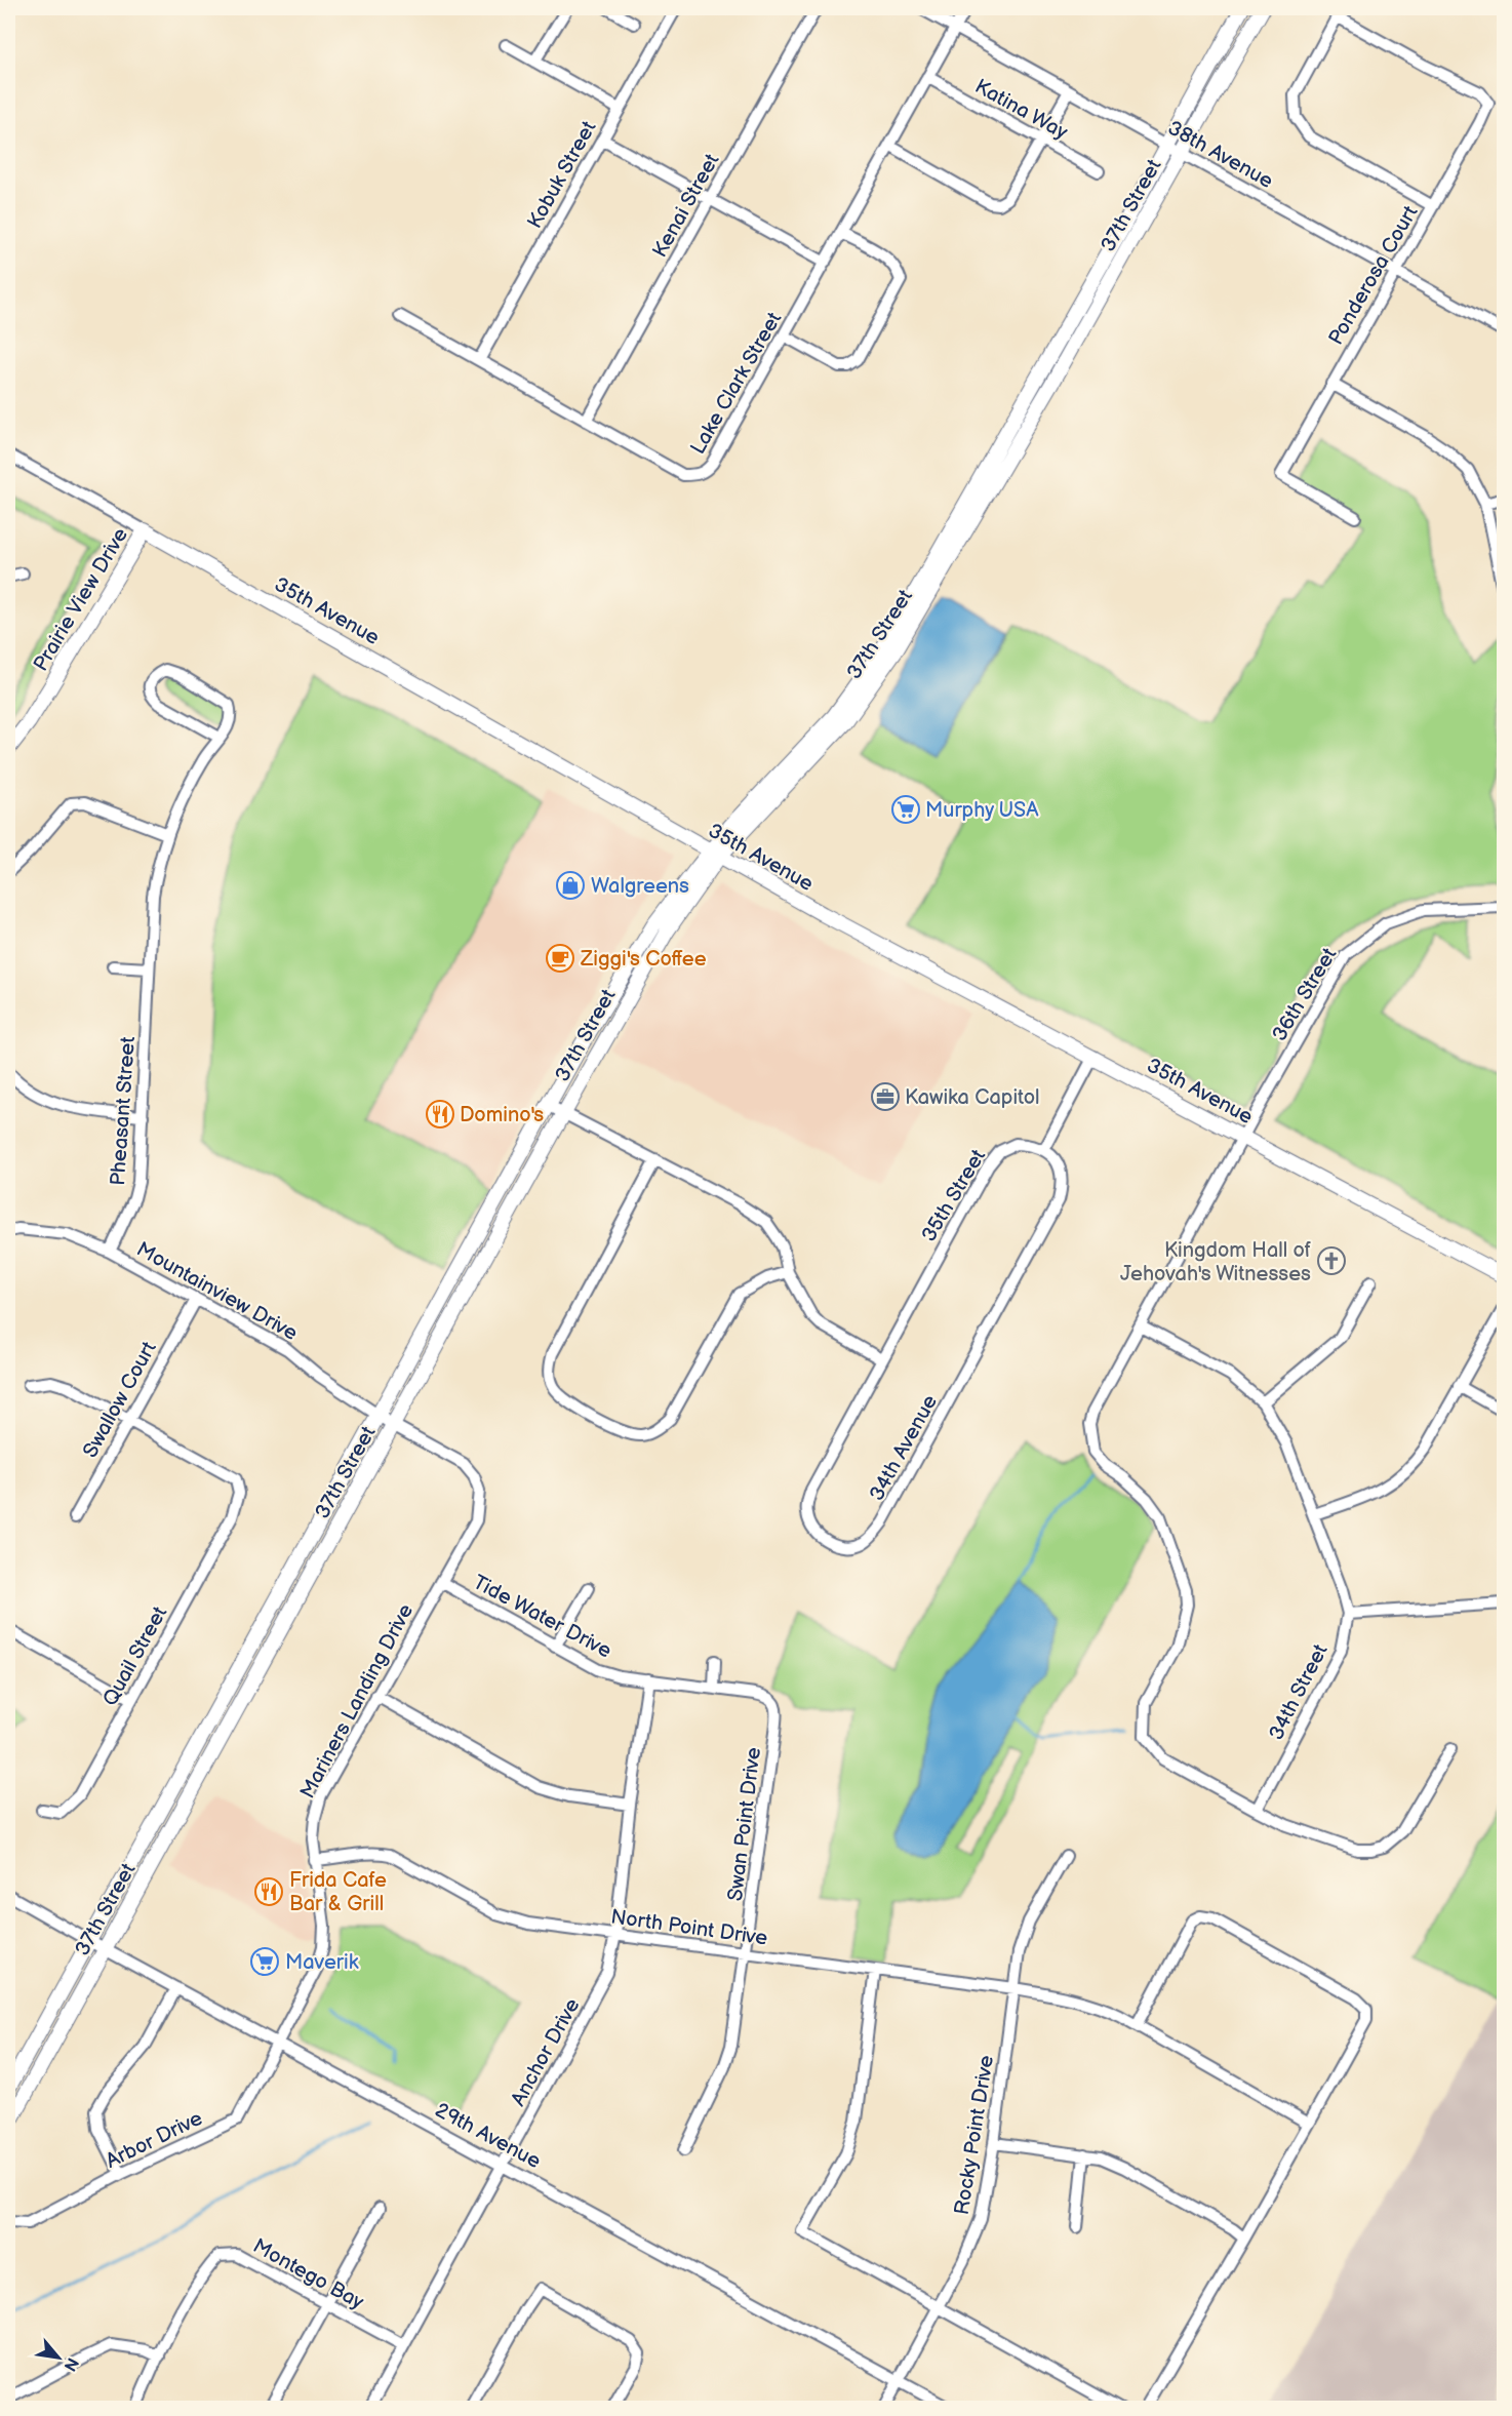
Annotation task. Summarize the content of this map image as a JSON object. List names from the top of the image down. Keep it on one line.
{"streets":{"main road":["37th Street","Prairie View Drive","35th Avenue"],"street":["Katina Way","38th Avenue","Kobuk Street","Kenai Street","Ponderosa Court","Lake Clark Street","36th Street","Pheasant Street","35th Street","Mountainview Drive","Swallow Court","34th Avenue","Tide Water Drive","Quail Street","34th Street","Mariners Landing Drive","Swan Point Drive","North Point Drive","Anchor Drive","29th Avenue","Rocky Point Drive","Arbor Drive","Montego Bay"]},"crossings":[["Katina Way","Lake Clark Street"],["38th Avenue","37th Street"],["38th Avenue","Ponderosa Court"],["38th Avenue","Lake Clark Street"],["Kobuk Street","Lake Clark Street"],["Kenai Street","Lake Clark Street"],["37th Street","35th Avenue"],["37th Street","Mountainview Drive"],["37th Street","Mariners Landing Drive"],["37th Street","29th Avenue"],["Prairie View Drive","35th Avenue"],["35th Avenue","36th Street"],["Pheasant Street","Mountainview Drive"],["35th Street","34th Avenue"],["Mountainview Drive","Swallow Court"],["Mountainview Drive","Mariners Landing Drive"],["Swallow Court","Quail Street"],["Tide Water Drive","Mariners Landing Drive"],["Tide Water Drive","Swan Point Drive"],["Tide Water Drive","Anchor Drive"],["Mariners Landing Drive","North Point Drive"],["Mariners Landing Drive","29th Avenue"],["Mariners Landing Drive","Arbor Drive"],["Swan Point Drive","North Point Drive"],["North Point Drive","Anchor Drive"],["North Point Drive","Rocky Point Drive"],["Anchor Drive","29th Avenue"],["Anchor Drive","Montego Bay"],["29th Avenue","Rocky Point Drive"],["29th Avenue","Arbor Drive"]],"places":{"supermarket":["Murphy USA","Maverik"],"shop":["Walgreens"],"cafe":["Ziggi's Coffee"],"office":["Kawika Capitol"],"restaurant":["Domino's","Frida Cafe Bar & Grill"],"church":["Kingdom Hall of Jehovah's Witnesses"]},"north":"bottom right"}
